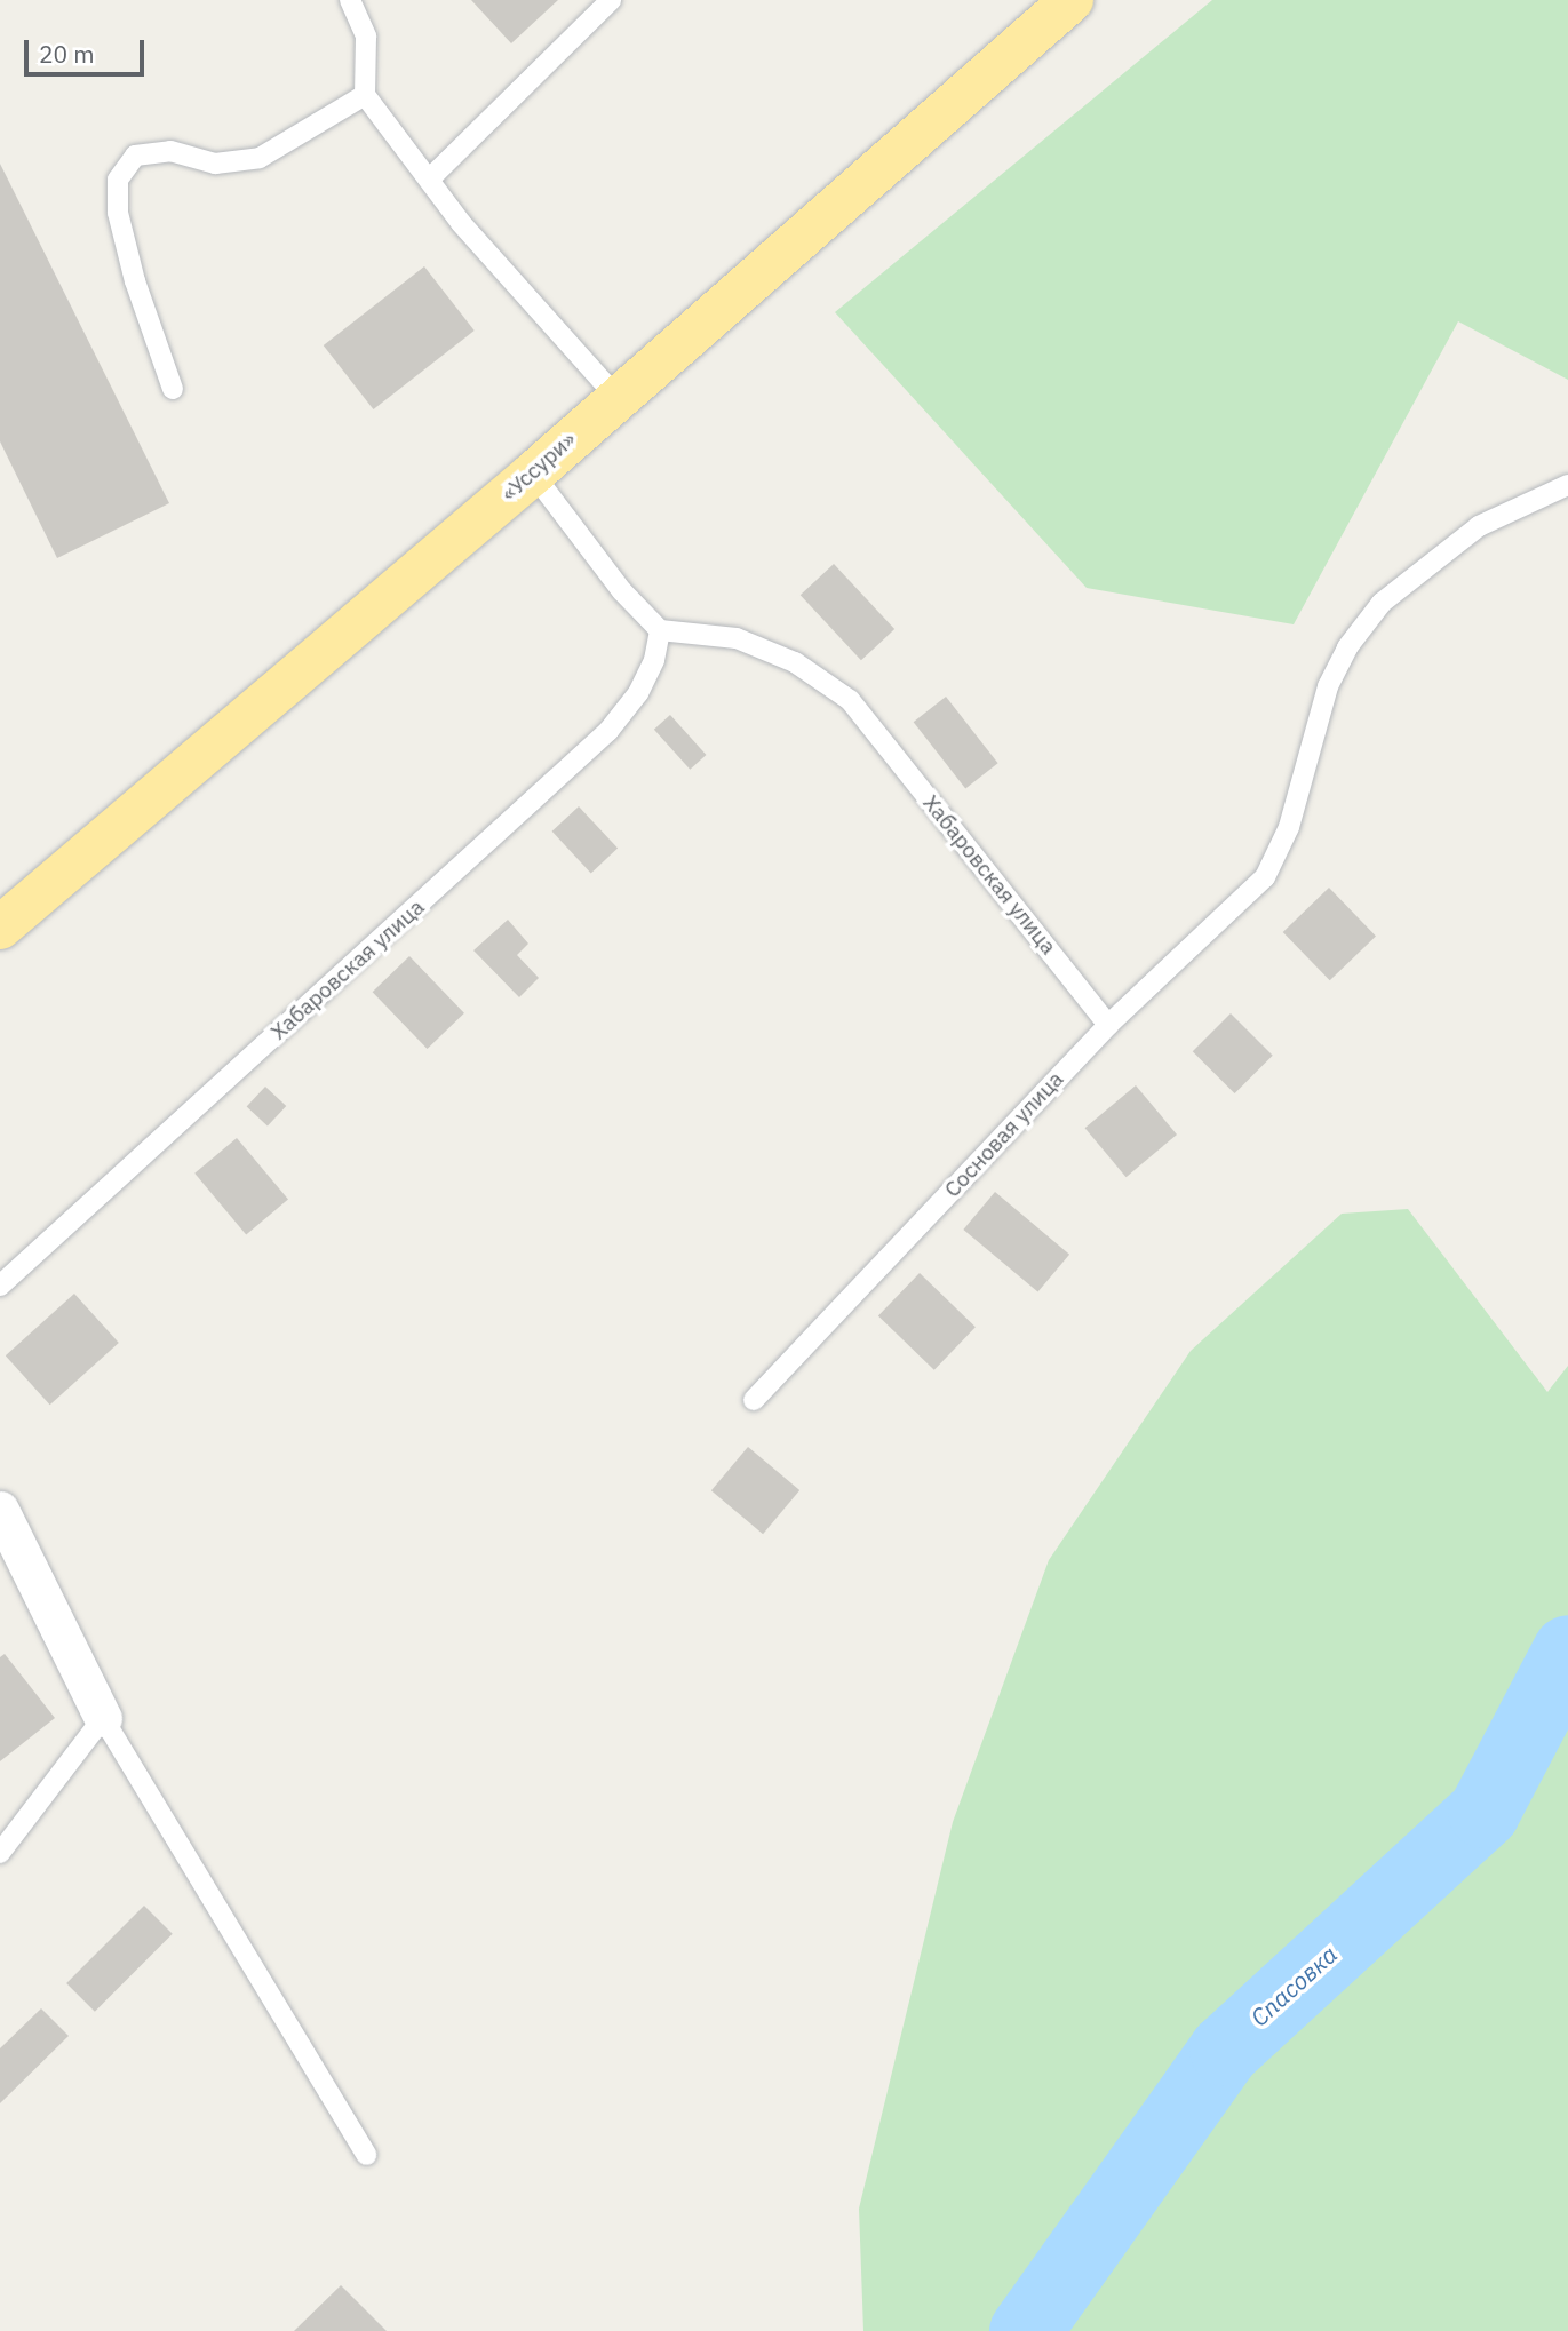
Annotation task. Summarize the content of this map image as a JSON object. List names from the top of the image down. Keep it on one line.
{"streets":{"highway":["«Уссури»"],"lane":["Хабаровская улица","Сосновая улица"]},"crossings":[["Хабаровская улица","Сосновая улица"]],"water":["Спасовка"],"scale_bar":"20 m"}
